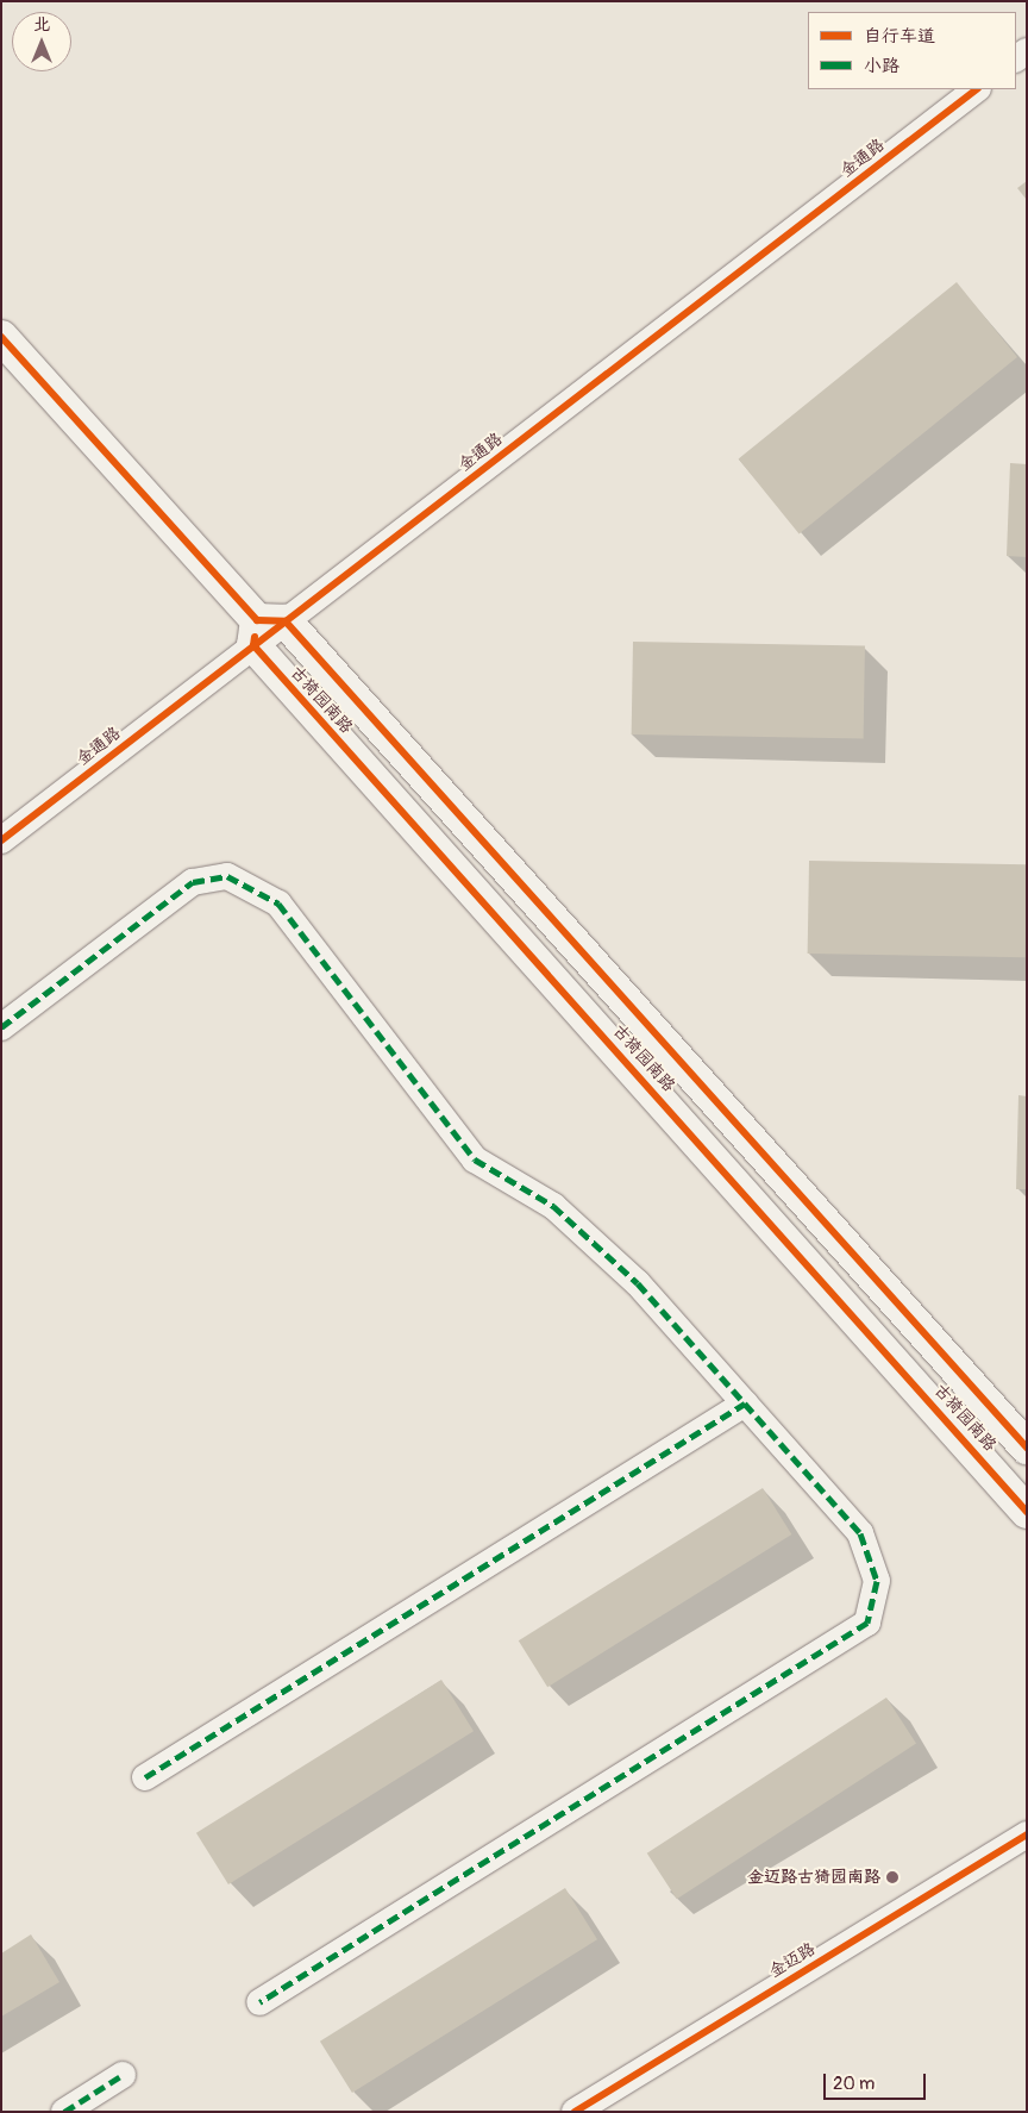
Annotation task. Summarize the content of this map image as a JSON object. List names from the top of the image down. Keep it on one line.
{"streets":{"street":["金通路","古猗园南路","金迈路"]},"crossings":[["金通路","古猗园南路"]],"places":["金迈路古猗园南路"],"legend":["自行车道","小路"],"scale_bar":"20 m","north":"top"}
